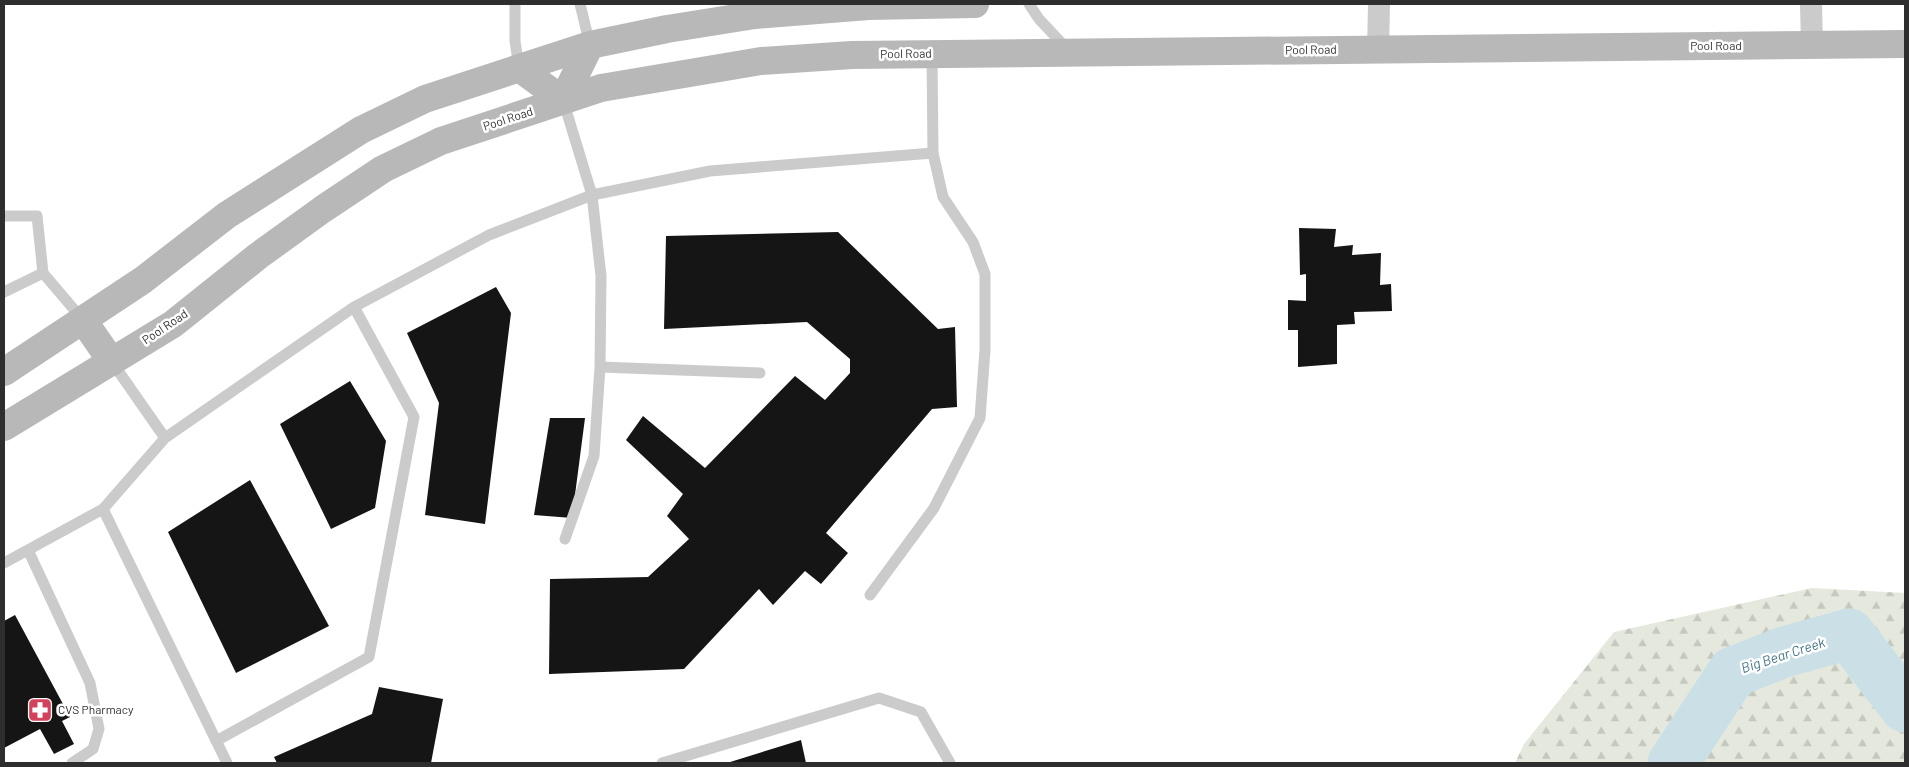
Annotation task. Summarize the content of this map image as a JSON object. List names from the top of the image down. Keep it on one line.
{"streets":{"main road":["Pool Road"]},"water":["Big Bear Creek"],"places":{"pharmacy":["CVS Pharmacy"]}}
